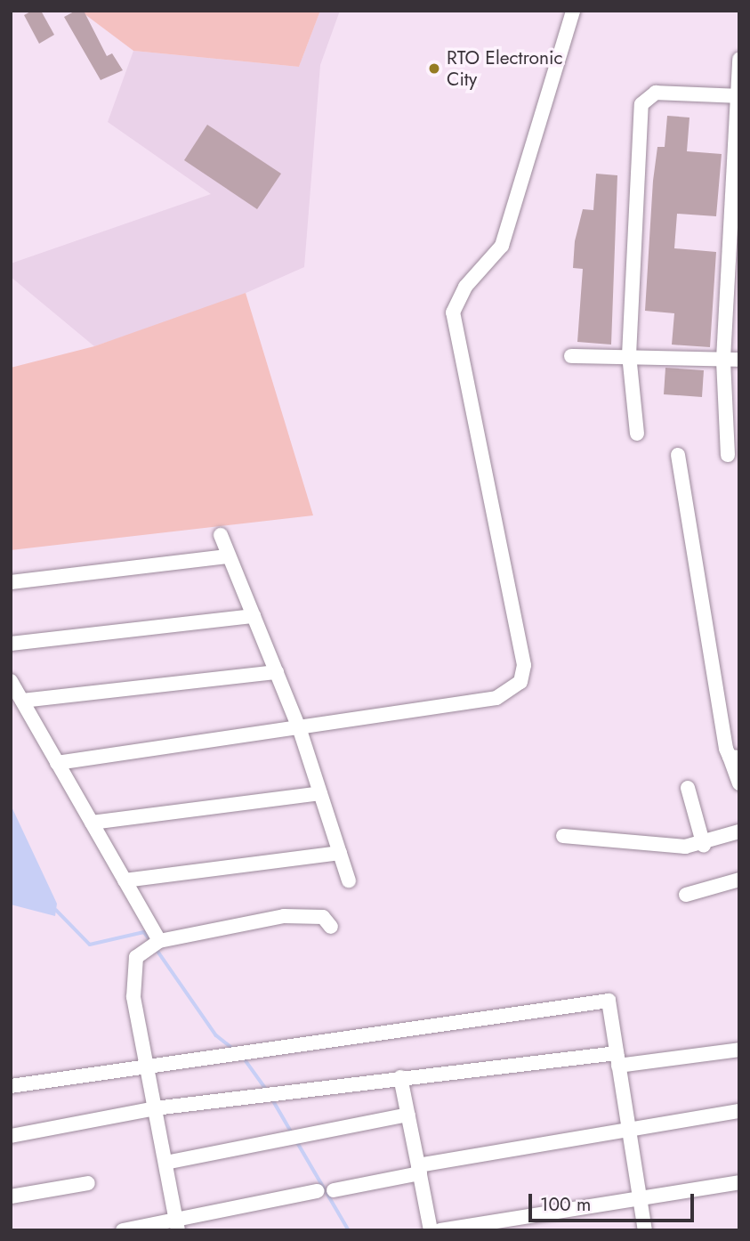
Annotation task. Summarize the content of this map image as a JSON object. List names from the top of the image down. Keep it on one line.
{"places":["RTO Electronic City"],"scale_bar":"100 m"}
